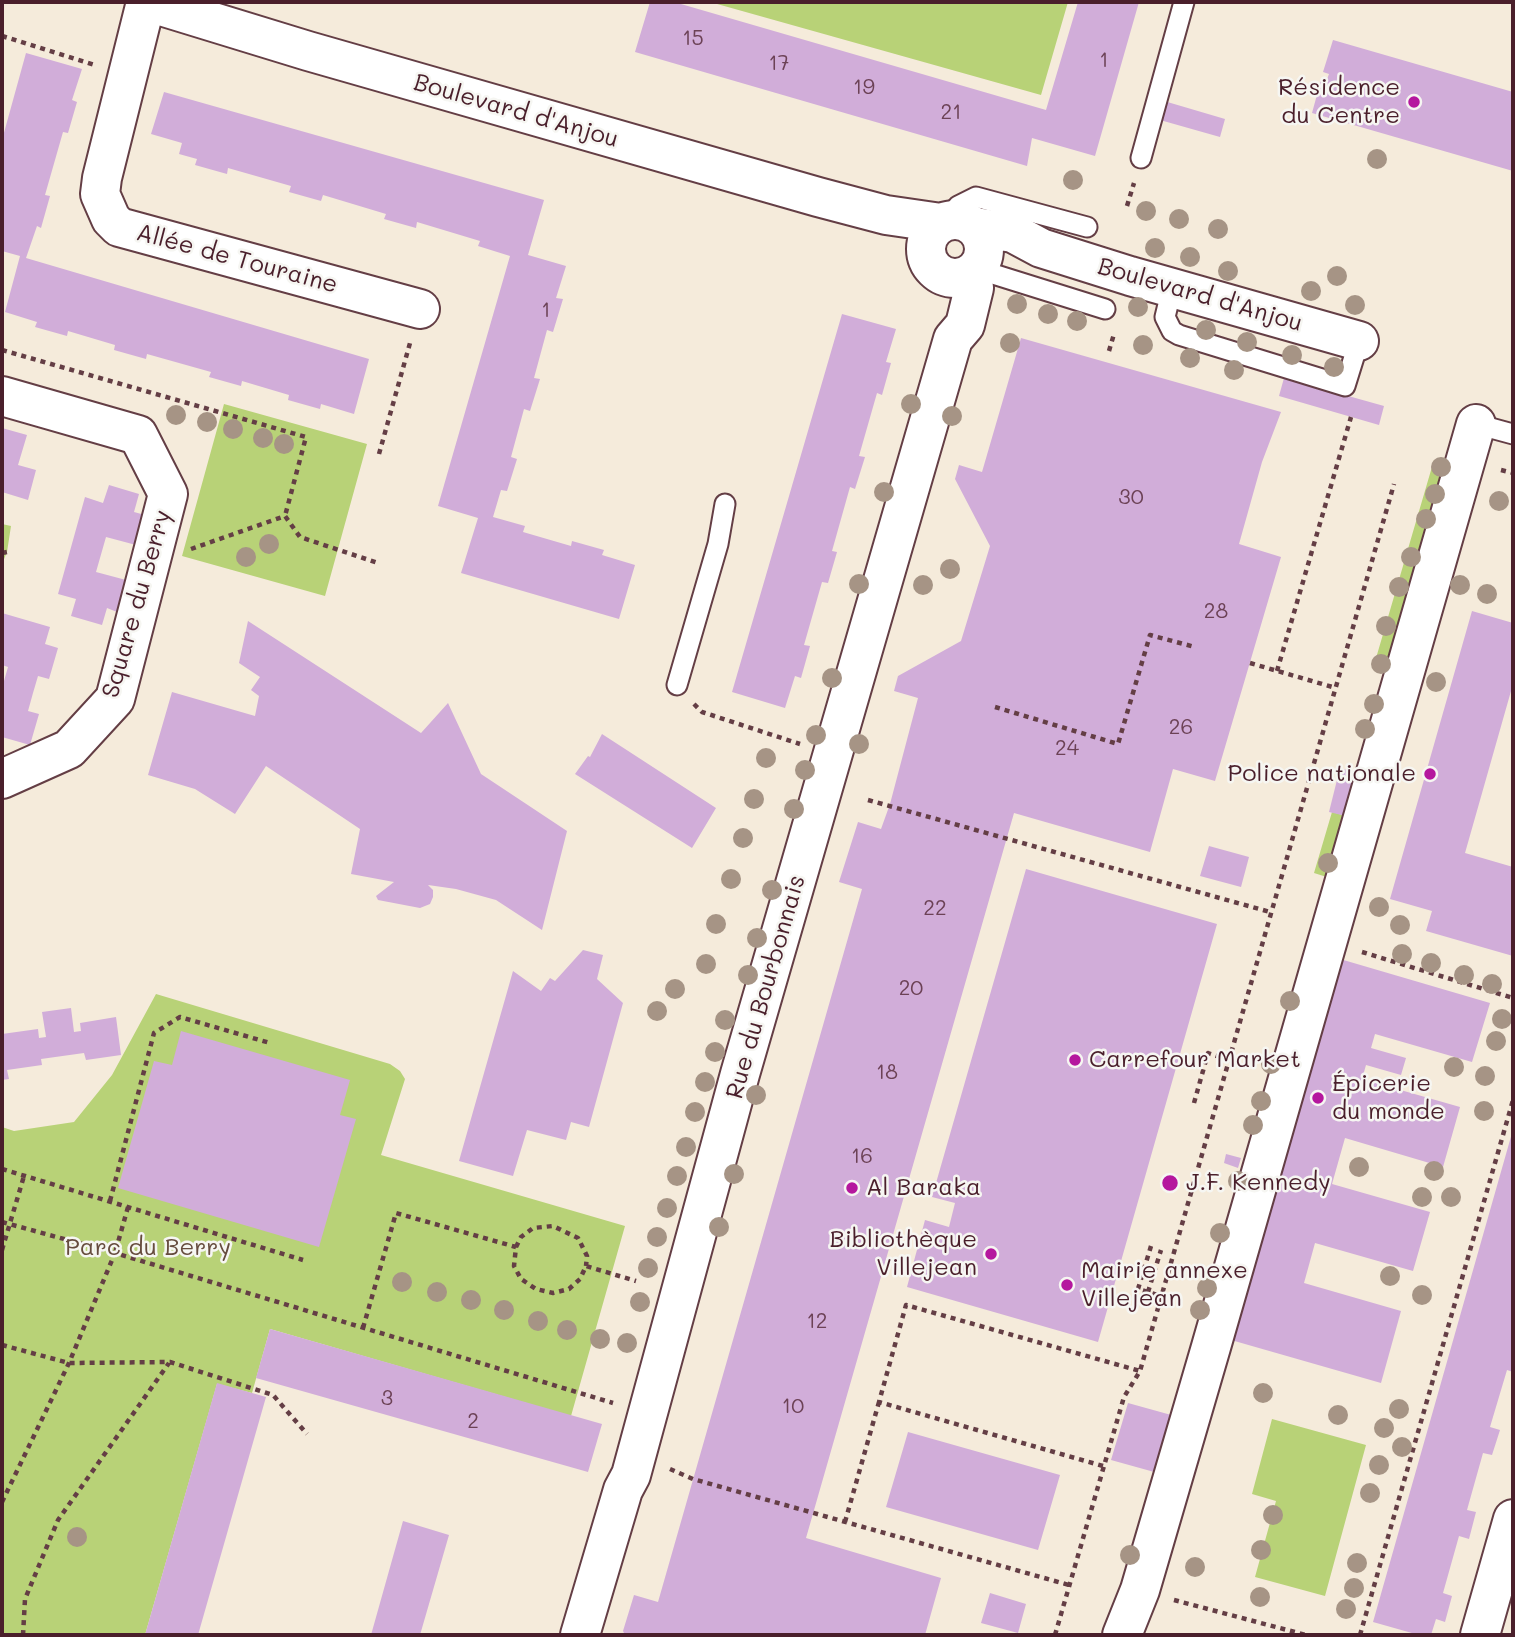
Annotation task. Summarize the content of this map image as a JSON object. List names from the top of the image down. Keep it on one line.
{"streets":{"street":["Boulevard d'Anjou","Allée de Touraine","Square du Berry","Rue du Bourbonnais"]},"crossings":[["Boulevard d'Anjou","Allée de Touraine"],["Boulevard d'Anjou","Rue du Bourbonnais"]],"parks":["Parc du Berry"],"places":["Résidence du Centre","Police nationale","Carrefour Market","Épicerie du monde","J.F. Kennedy","Al Baraka","Bibliothèque Villejean","Mairie annexe Villejean"],"house_numbers":["15","1","17","19","21","1","30","28","26","24","22","20","18","16","12","3","10","2"]}
